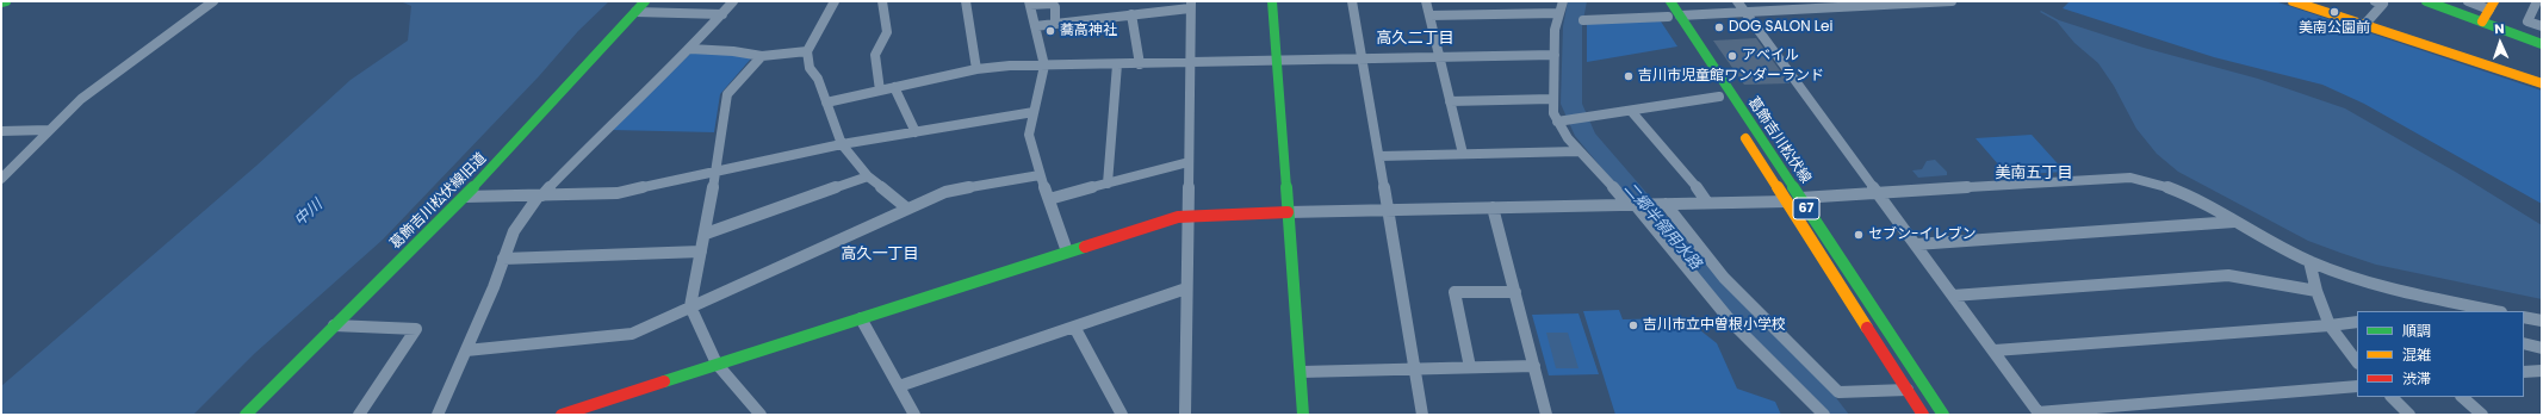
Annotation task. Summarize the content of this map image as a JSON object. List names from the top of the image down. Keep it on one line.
{"streets":{"street":["葛飾吉川松伏線","葛飾吉川松伏線旧道","67"]},"districts":["高久二丁目","美南五丁目","高久一丁目"],"water":["中川","二郷半領用水路"],"places":["美南公園前","DOG SALON Lei","蕎高神社","アベイル","吉川市児童館ワンダーランド","セブン-イレブン","吉川市立中曽根小学校"],"legend":["順調","混雑","渋滞"],"north":"top"}
